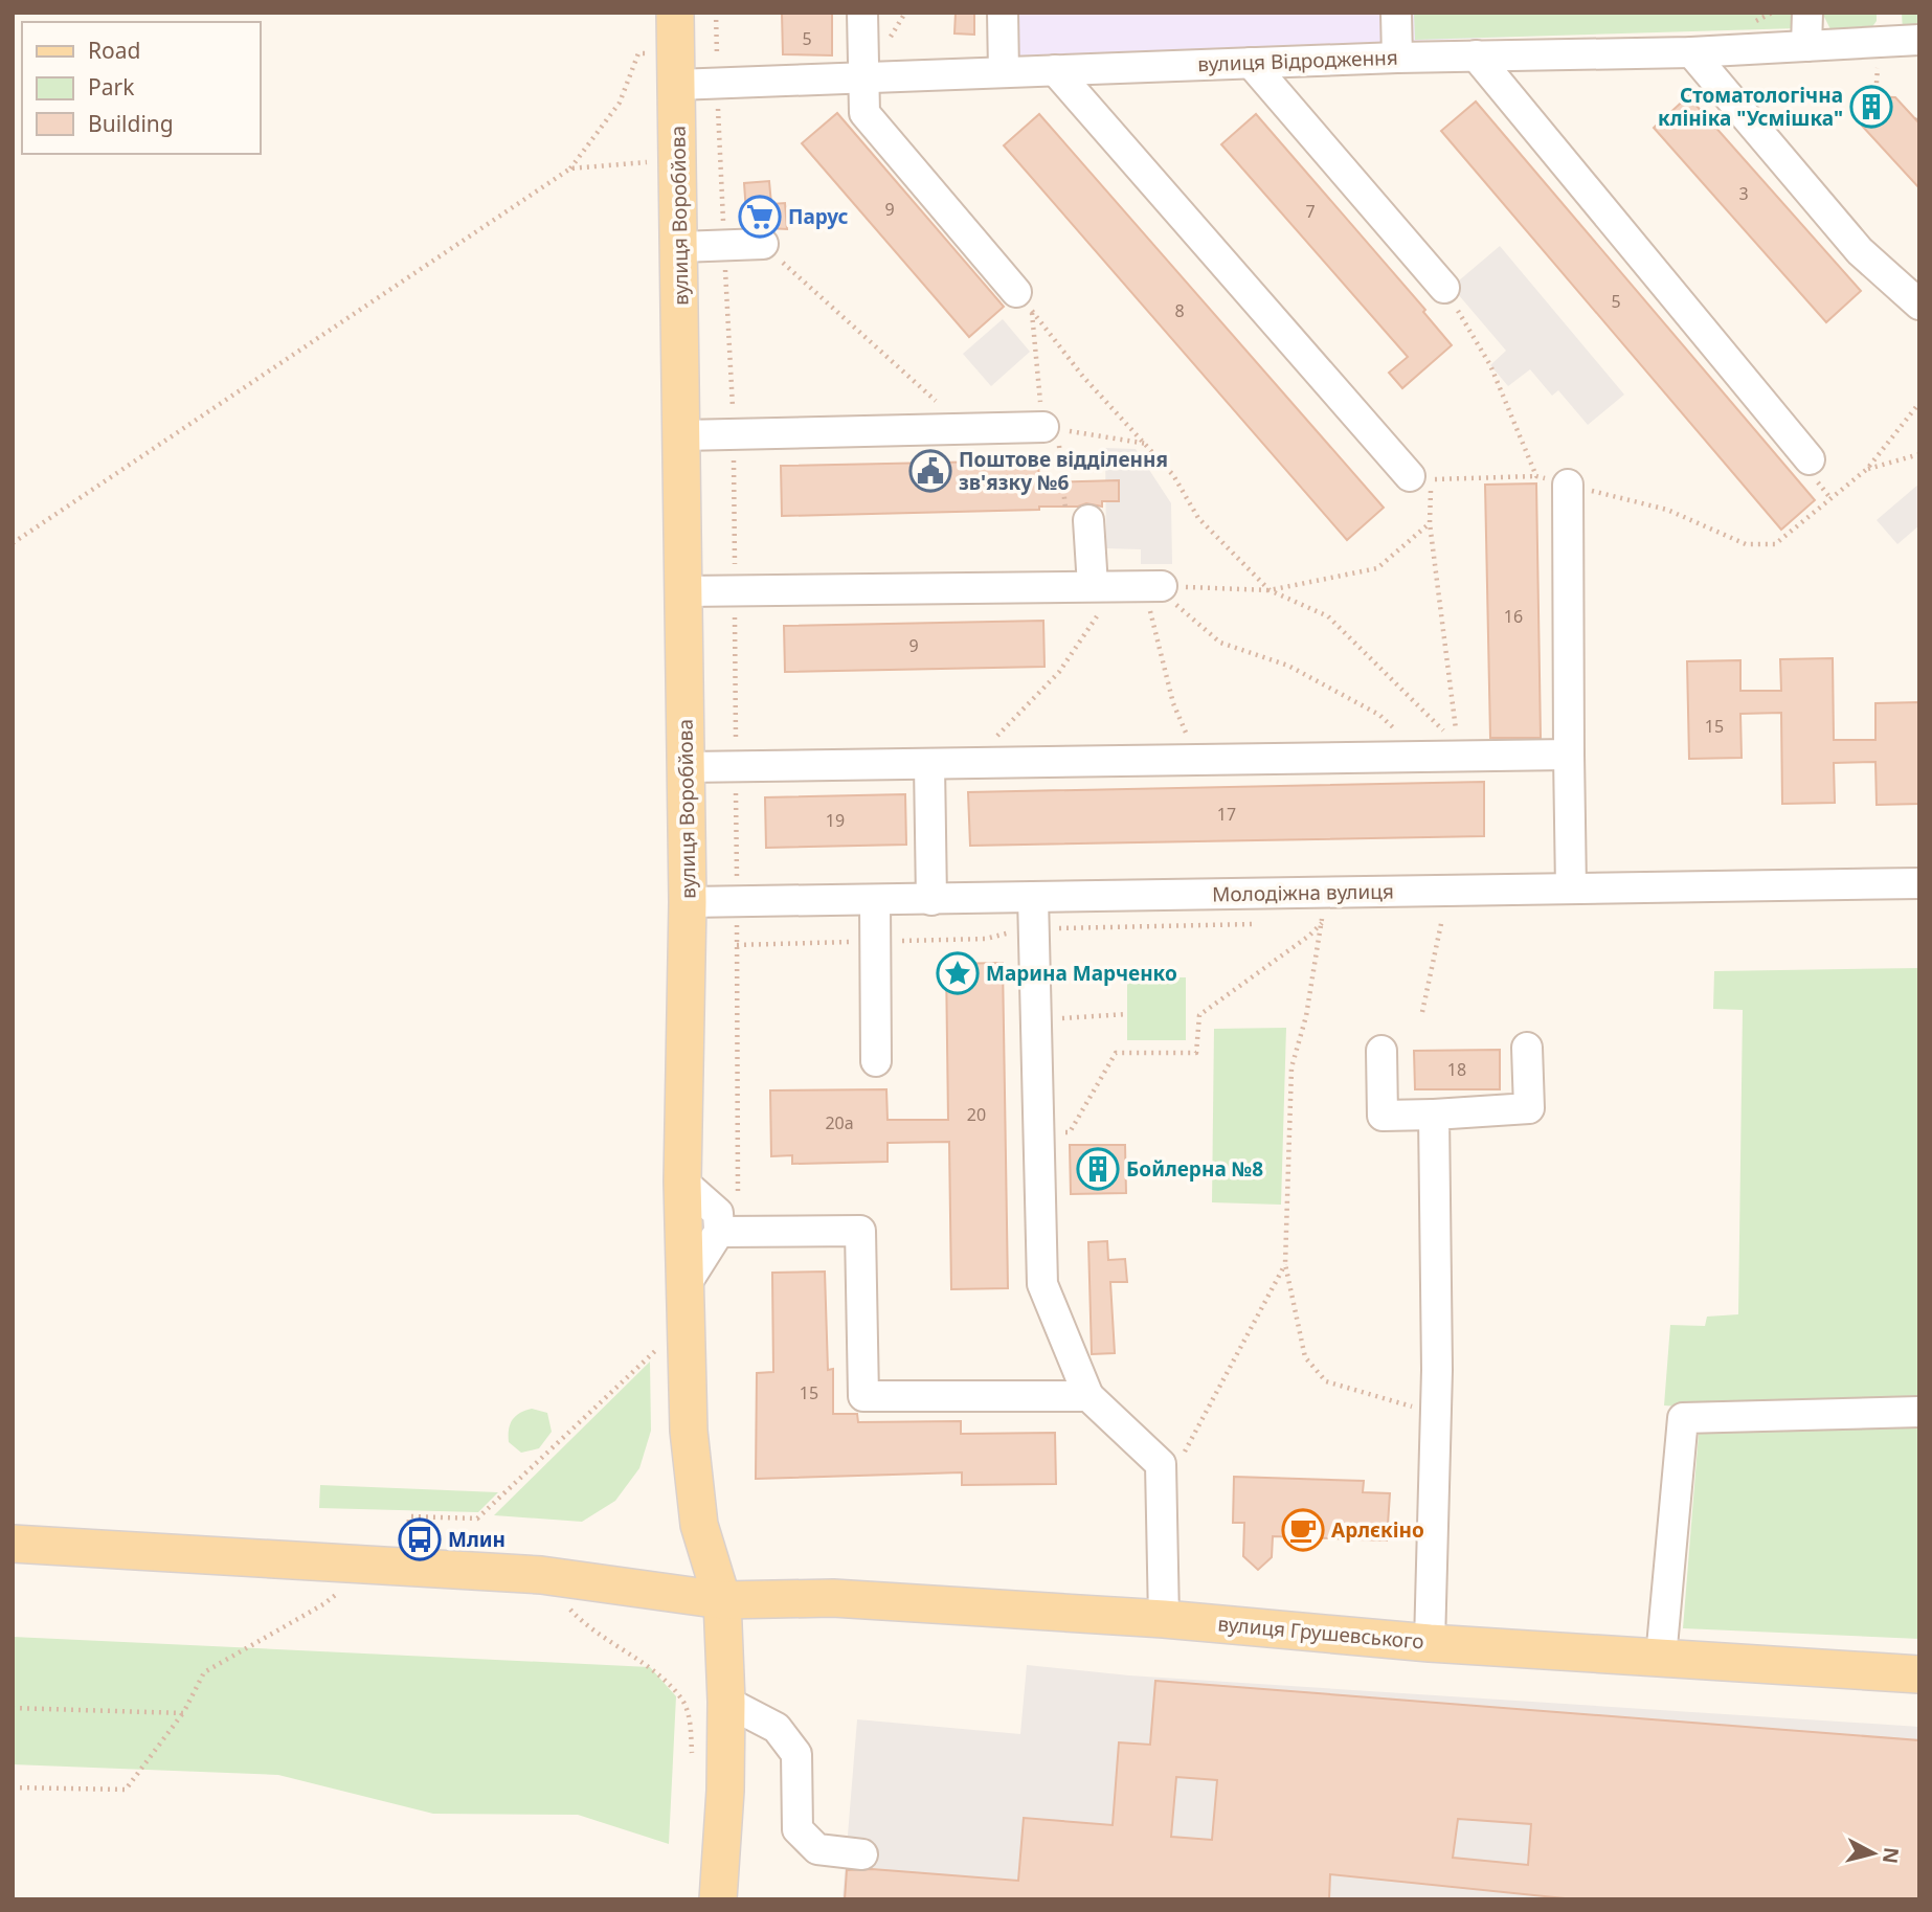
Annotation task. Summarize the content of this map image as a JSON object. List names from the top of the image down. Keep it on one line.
{"streets":{"main road":["вулиця Воробйова","вулиця Грушевського"],"street":["вулиця Відродження","Молодіжна вулиця"]},"crossings":[["вулиця Відродження","вулиця Воробйова"],["вулиця Воробйова","Молодіжна вулиця"],["вулиця Воробйова","вулиця Грушевського"]],"places":{"building":["Стоматологічна клініка \"Усмішка\"","Бойлерна №8"],"supermarket":["Парус"],"public building":["Поштове відділення зв'язку №6"],"place":["Марина Марченко"],"cafe":["Арлєкіно"],"bus stop":["Млин"]},"house_numbers":["5","3","9","7","5","8","16","9","15","17","19","18","20","20а","15"],"legend":["Road","Park","Building"],"north":"right"}
